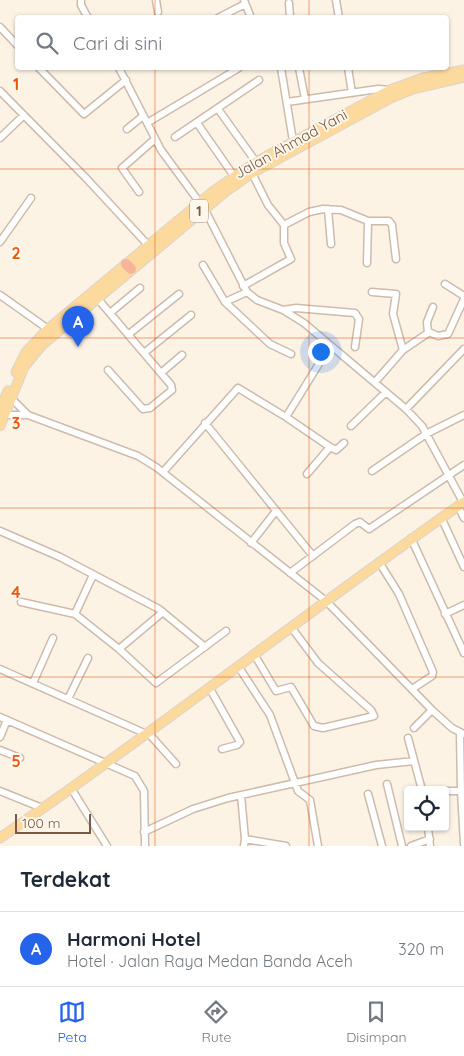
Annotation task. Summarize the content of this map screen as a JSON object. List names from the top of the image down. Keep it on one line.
{"streets":{"main road":["Jalan Ahmad Yani","1"]},"crossings":[["Jalan Ahmad Yani","1"]],"scale_bar":"100 m","page":{"search":"Cari di sini","pins":"A","scale":"100 m","heading":"Terdekat","list":[{"mark":"A","name":"Harmoni Hotel","note":"Hotel · Jalan Raya Medan Banda Aceh","value":"320 m"}],"nav":["Peta","Rute","Disimpan"]},"grid":{"rows":["1","2","3","4","5"]}}
